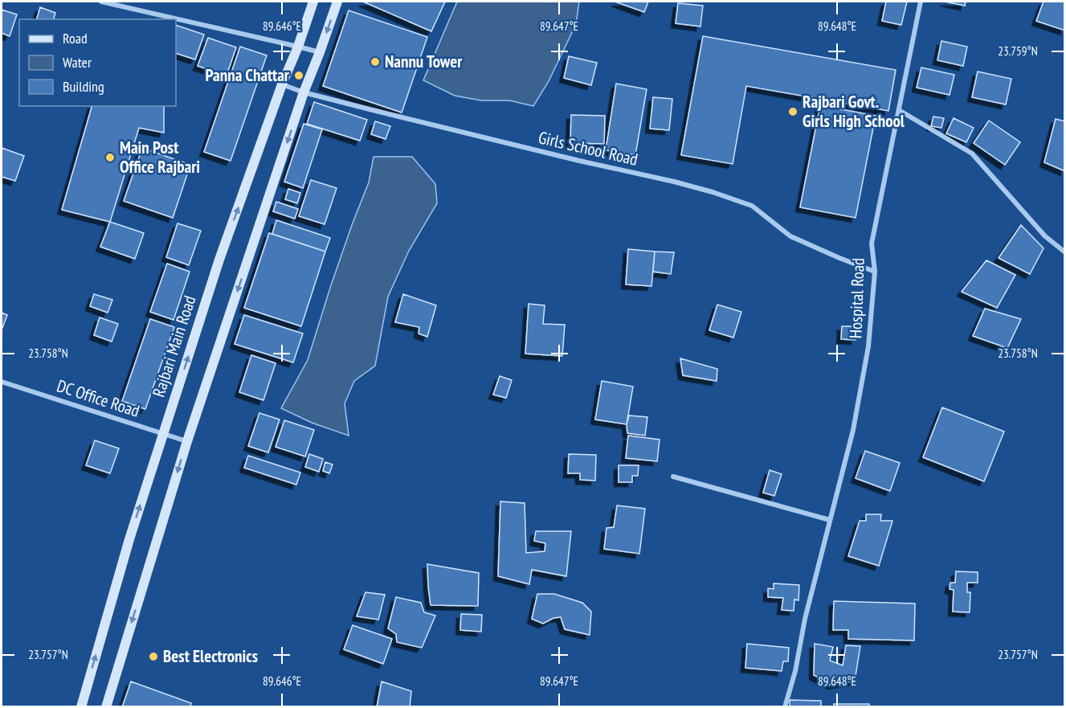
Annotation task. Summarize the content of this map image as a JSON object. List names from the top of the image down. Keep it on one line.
{"streets":{"street":["Girls School Road","Hospital Road","Rajbari Main Road","DC Office Road"]},"crossings":[["Girls School Road","Hospital Road"],["Girls School Road","Rajbari Main Road"],["Rajbari Main Road","DC Office Road"]],"places":["Nannu Tower","Panna Chattar","Rajbari Govt. Girls High School","Main Post Office Rajbari","Best Electronics"],"legend":["Road","Water","Building"],"coordinates":["89.646°E","89.647°E","89.648°E","23.759°N","23.758°N","23.757°N"]}
